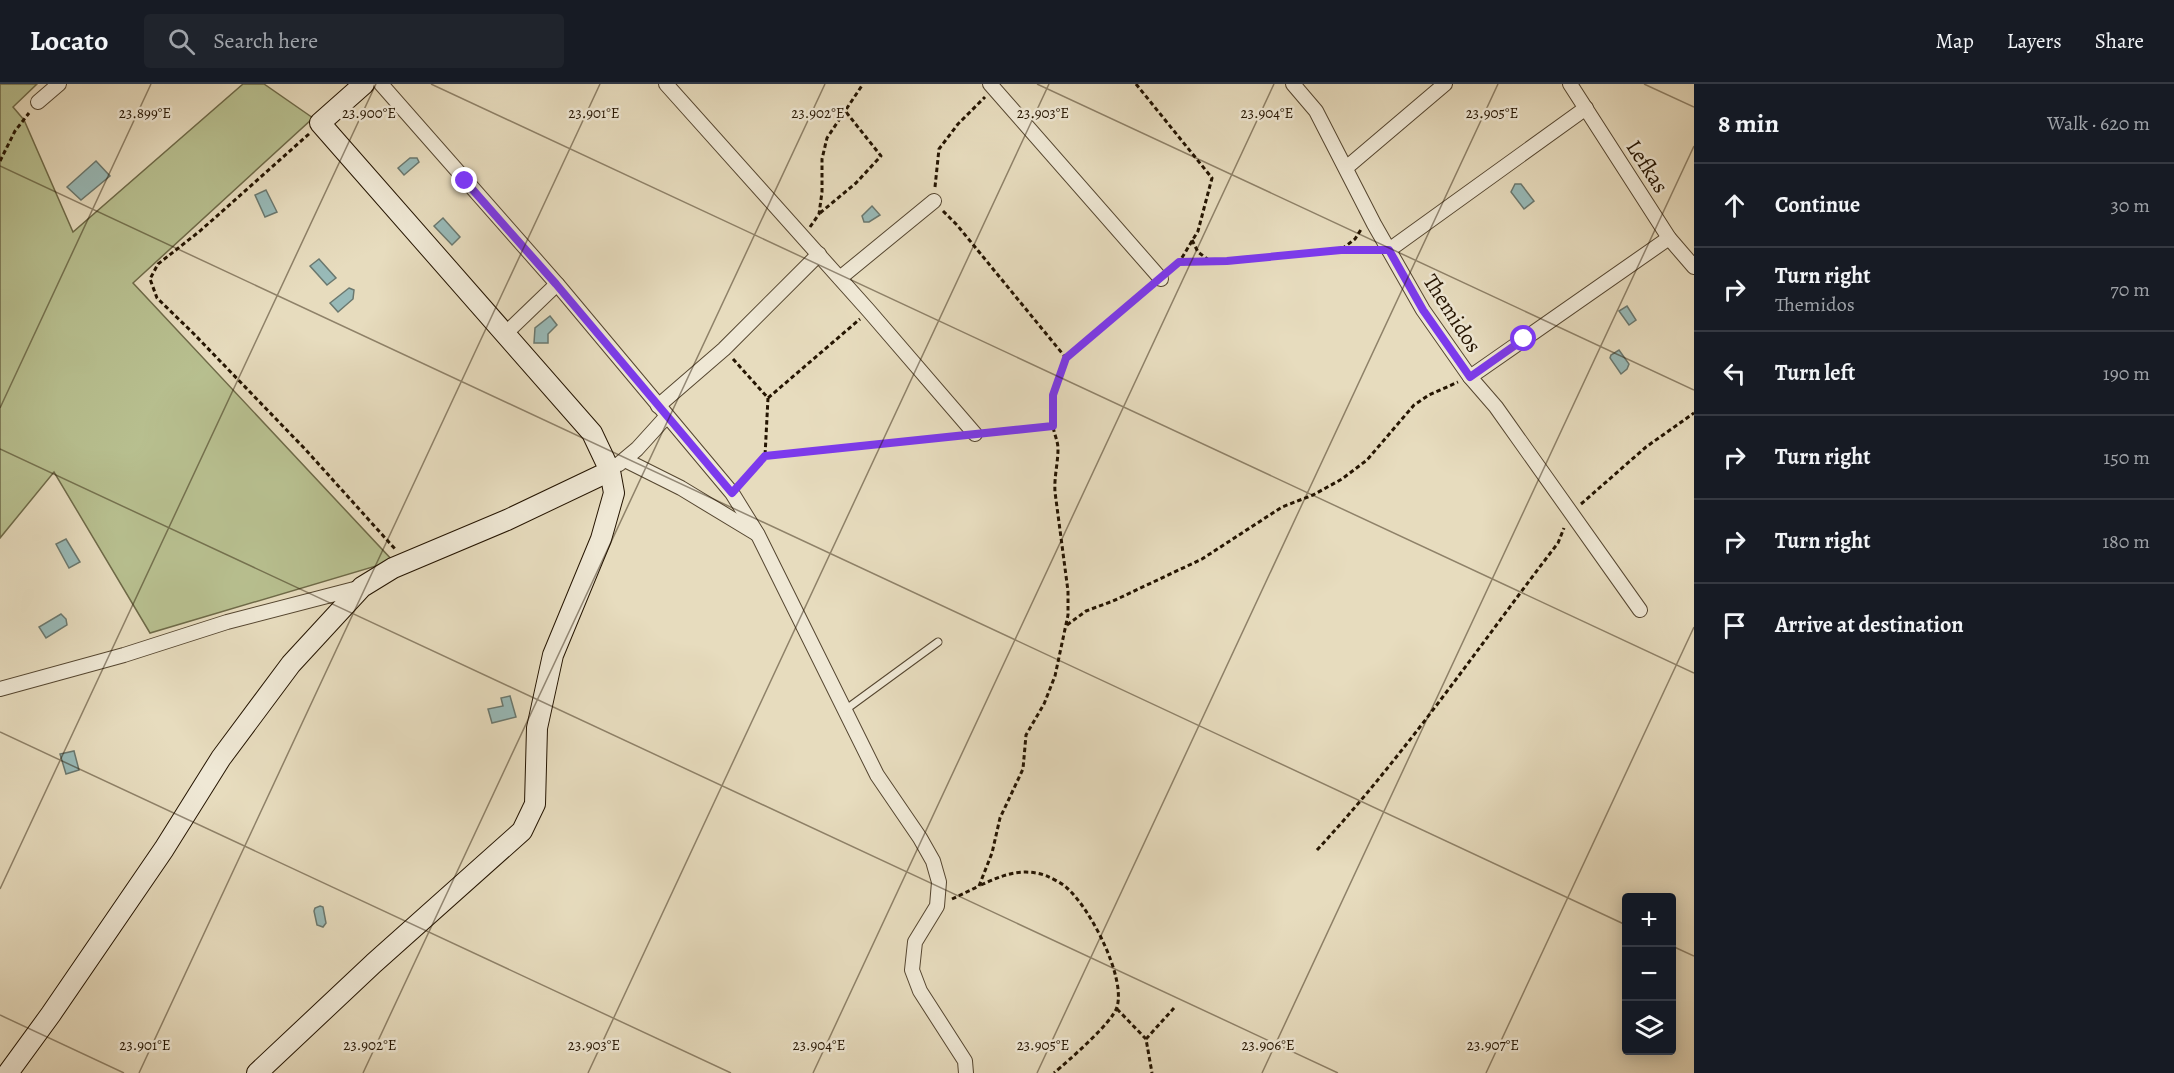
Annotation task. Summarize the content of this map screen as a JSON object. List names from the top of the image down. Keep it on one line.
{"streets":{"street":["Lefkas","Themidos"]},"page":{"header":"Locato","search":"Search here","nav":["Map","Layers","Share"],"heading":["8 min","Walk · 620 m"],"list":[["Continue","30 m"],["Turn right","Themidos","70 m"],["Turn left","190 m"],["Turn right","150 m"],["Turn right","180 m"],"Arrive at destination"],"map_buttons":["+","−"]},"coordinates":["23.899°E","23.900°E","23.901°E","23.902°E","23.903°E","23.904°E","23.905°E","23.906°E","23.907°E"]}
